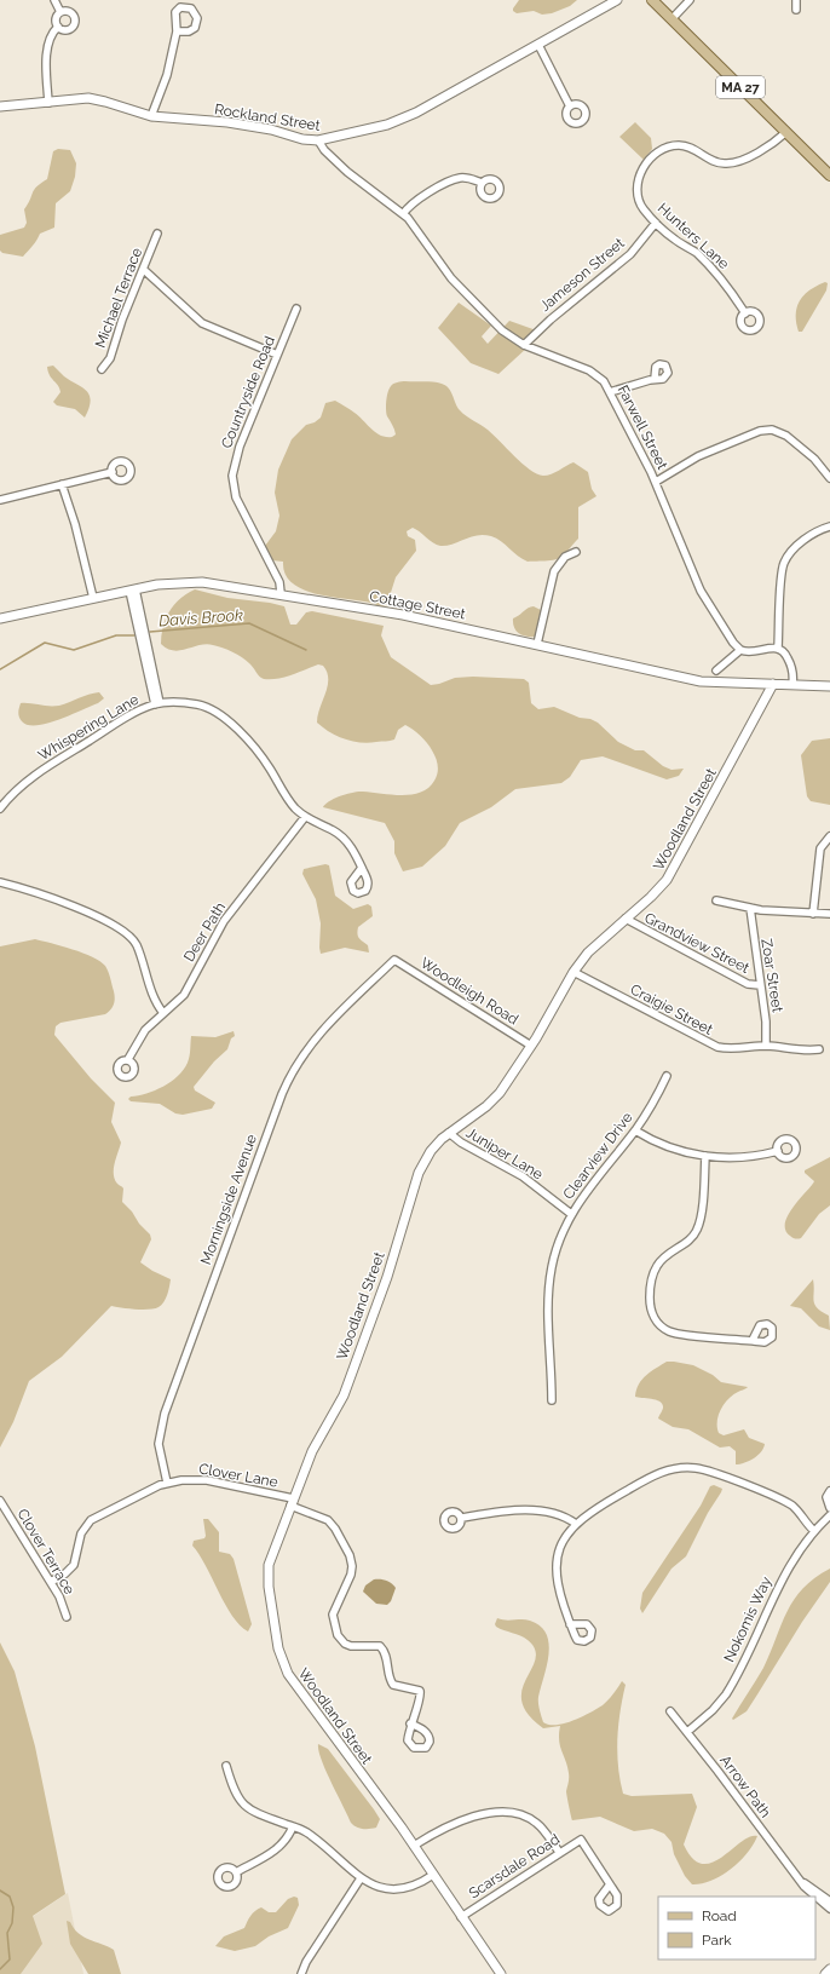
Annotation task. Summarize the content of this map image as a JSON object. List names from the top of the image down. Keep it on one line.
{"streets":{"main road":["MA 27"],"street":["Rockland Street","Hunters Lane","Jameson Street","Michael Terrace","Countryside Road","Farwell Street","Cottage Street","Whispering Lane","Woodland Street","Deer Path","Grandview Street","Zoar Street","Woodleigh Road","Craigie Street","Juniper Lane","Clearview Drive","Morningside Avenue","Clover Lane","Clover Terrace","Nokomis Way","Arrow Path","Scarsdale Road"]},"crossings":[["MA 27","Hunters Lane"],["Rockland Street","Farwell Street"],["Hunters Lane","Jameson Street"],["Jameson Street","Farwell Street"],["Countryside Road","Cottage Street"],["Cottage Street","Woodland Street"],["Whispering Lane","Deer Path"],["Woodland Street","Grandview Street"],["Woodland Street","Woodleigh Road"],["Woodland Street","Craigie Street"],["Woodland Street","Juniper Lane"],["Woodland Street","Clover Lane"],["Woodland Street","Scarsdale Road"],["Grandview Street","Zoar Street"],["Zoar Street","Craigie Street"],["Woodleigh Road","Morningside Avenue"],["Juniper Lane","Clearview Drive"],["Morningside Avenue","Clover Lane"],["Clover Lane","Clover Terrace"],["Nokomis Way","Arrow Path"]],"water":["Davis Brook"],"legend":["Road","Park"]}
